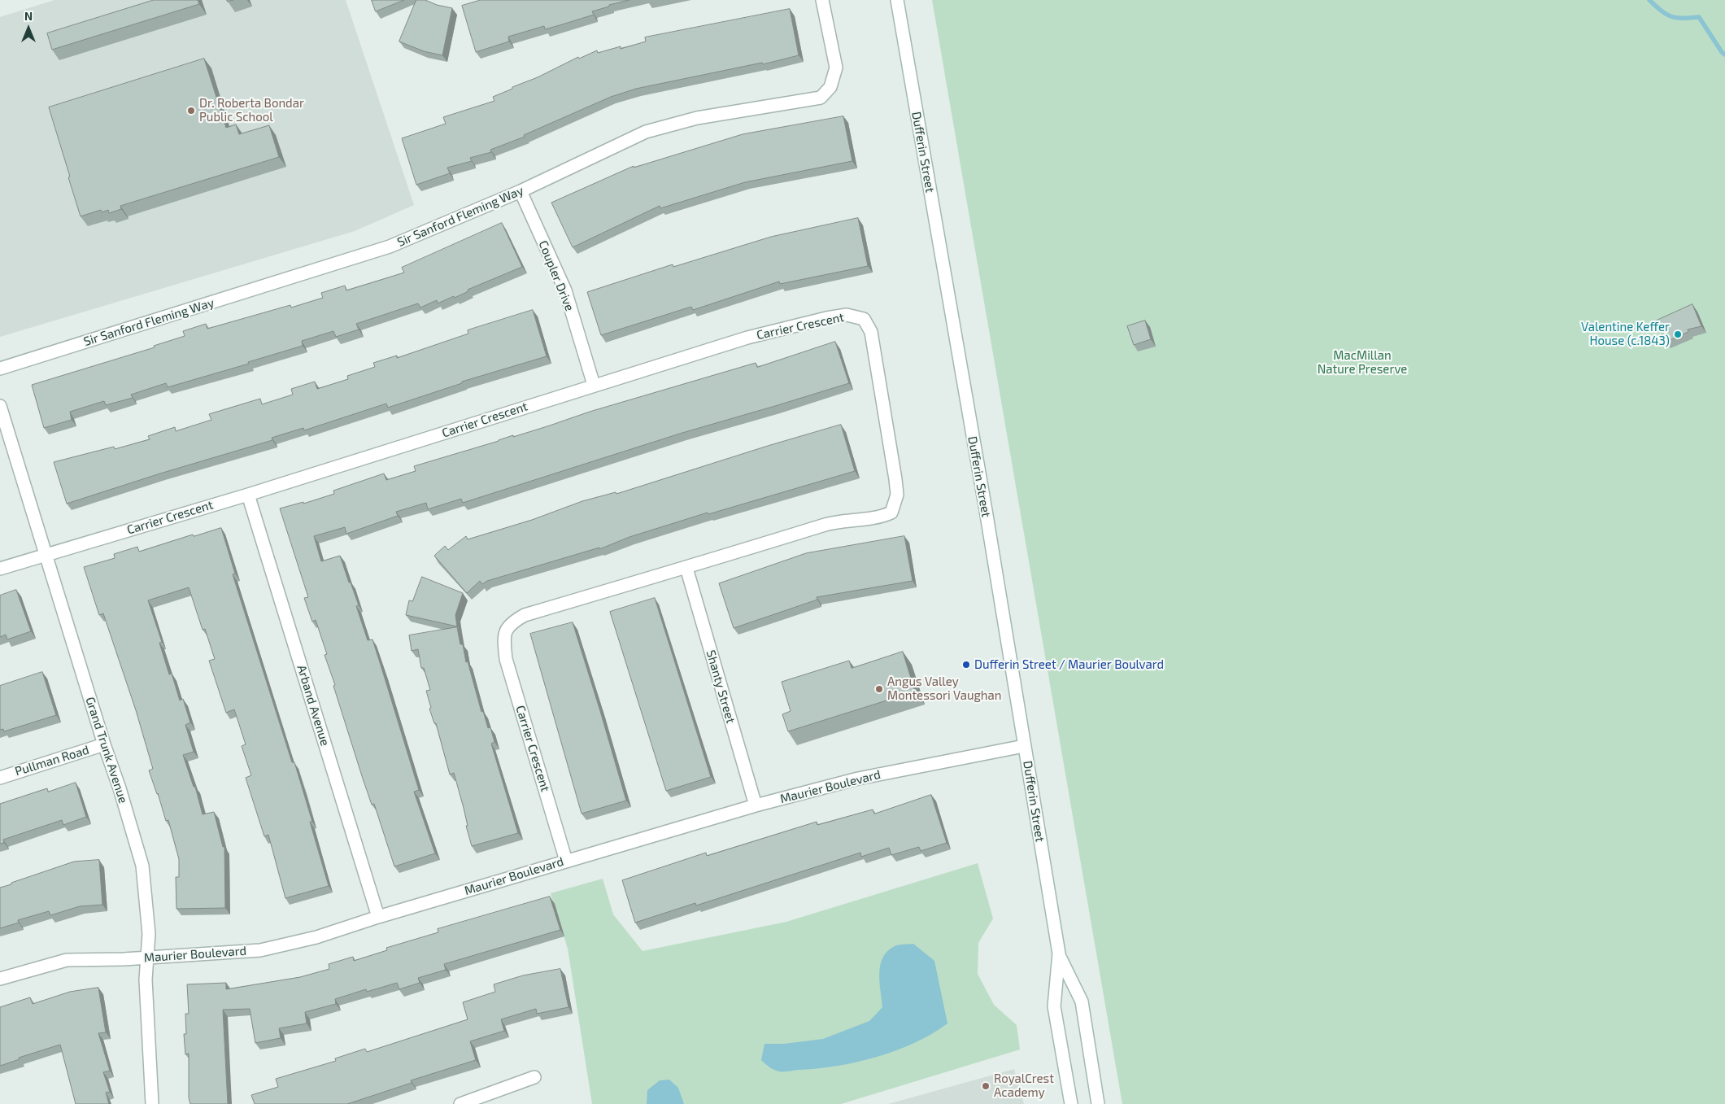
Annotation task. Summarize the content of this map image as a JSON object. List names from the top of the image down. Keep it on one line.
{"streets":{"street":["Dufferin Street","Sir Sanford Fleming Way","Coupler Drive","Carrier Crescent","Shanty Street","Arband Avenue","Grand Trunk Avenue","Pullman Road","Maurier Boulevard"]},"crossings":[["Dufferin Street","Maurier Boulevard"],["Sir Sanford Fleming Way","Coupler Drive"],["Coupler Drive","Carrier Crescent"],["Carrier Crescent","Shanty Street"],["Carrier Crescent","Arband Avenue"],["Carrier Crescent","Grand Trunk Avenue"],["Carrier Crescent","Maurier Boulevard"],["Shanty Street","Maurier Boulevard"],["Arband Avenue","Maurier Boulevard"],["Grand Trunk Avenue","Pullman Road"],["Grand Trunk Avenue","Maurier Boulevard"]],"parks":["MacMillan Nature Preserve"],"places":["Dr. Roberta Bondar Public School","Valentine Keffer House (c.1843)","Dufferin Street / Maurier Boulvard","Angus Valley Montessori Vaughan","RoyalCrest Academy"],"north":"top"}
